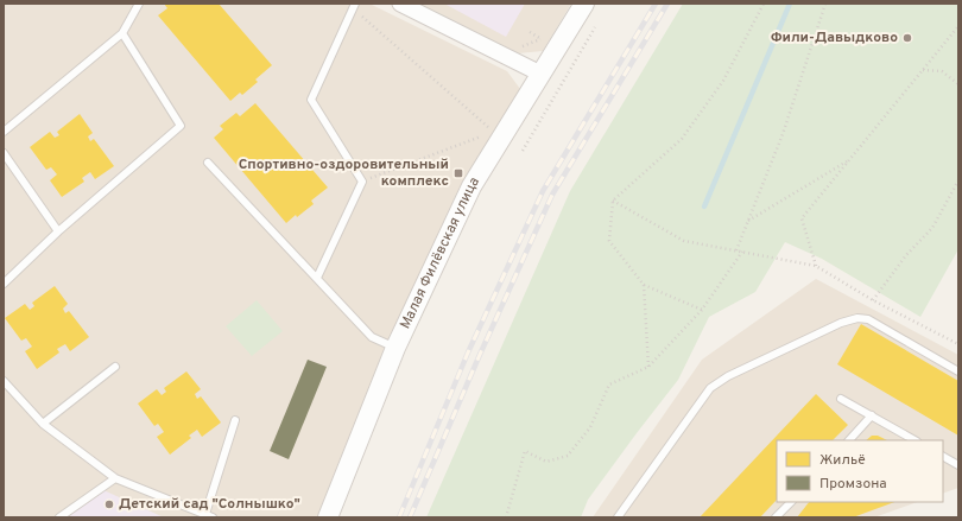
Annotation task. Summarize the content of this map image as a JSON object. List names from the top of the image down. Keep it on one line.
{"streets":{"street":["Малая Филёвская улица"]},"places":{"other":["Фили-Давыдково","Детский сад \"Солнышко\""],"transit":["Спортивно-оздоровительный комплекс"]},"legend":["Жильё","Промзона"]}
